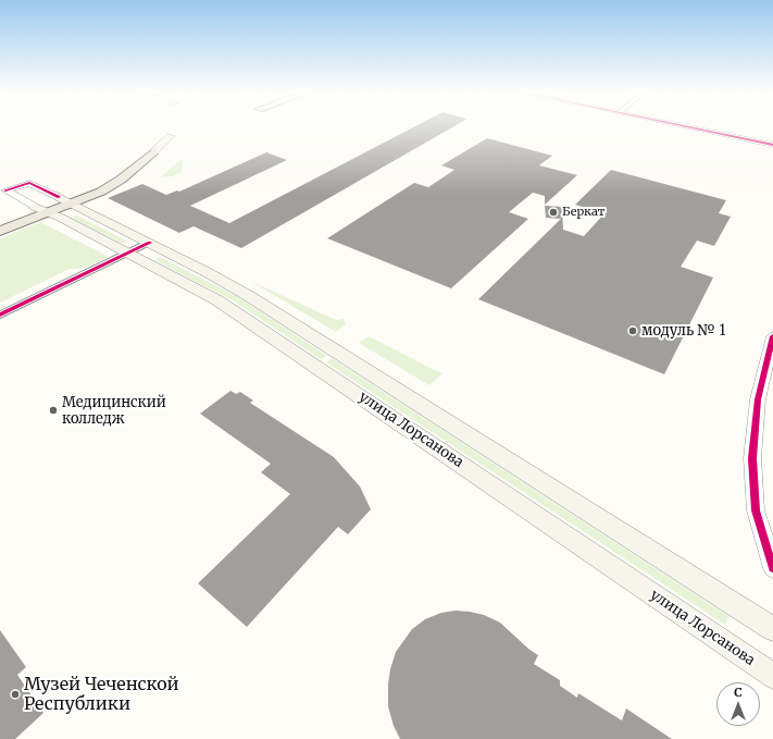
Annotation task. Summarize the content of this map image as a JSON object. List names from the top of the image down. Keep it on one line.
{"streets":{"main road":["улица Лорсанова"]},"places":["Беркат","модуль № 1","Медицинский колледж","Музей Чеченской Республики"],"north":"top"}
